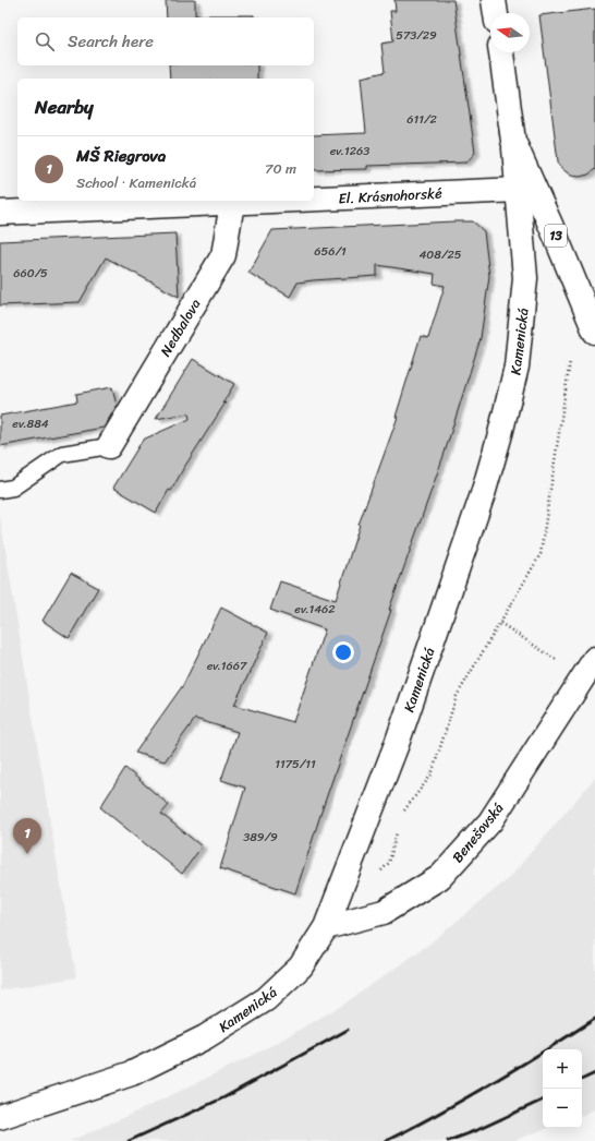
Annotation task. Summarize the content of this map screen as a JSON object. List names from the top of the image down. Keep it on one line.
{"streets":{"street":["El. Krásnohorské","13","Nedbalova","Kamenická","Benešovská"]},"crossings":[["El. Krásnohorské","Nedbalova"],["El. Krásnohorské","Kamenická"],["13","Kamenická"],["Kamenická","Benešovská"]],"house_numbers":["573/29","611/2","ev.1263","656/1","408/25","660/5","ev.884","ev.1462","ev.1667","1175/11","389/9"],"north":"left","page":{"search":"Search here","heading":"Nearby","list":[{"mark":"1","name":"MŠ Riegrova","note":"School · Kamenická","value":"70 m"}],"pins":"1","map_buttons":["+","−"]}}
